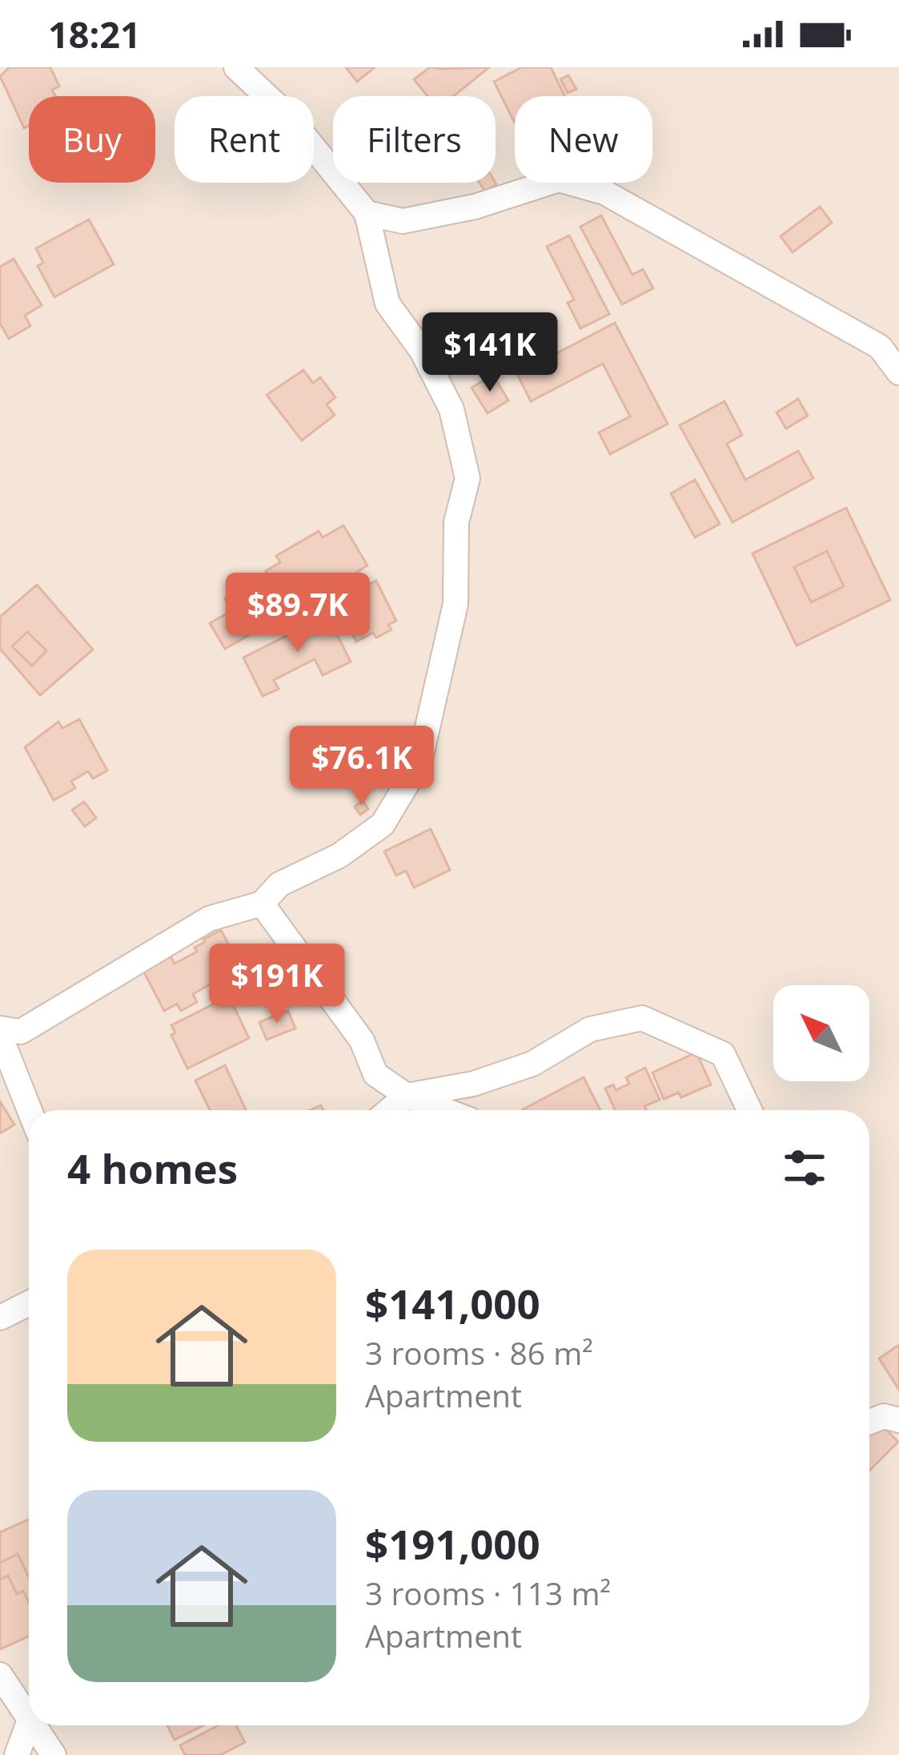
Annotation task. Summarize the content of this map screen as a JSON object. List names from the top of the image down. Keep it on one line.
{"north":"top left","page":{"status":"18:21","chip":["Buy","Rent","Filters","New"],"price":["$141K","$89.7K","$76.1K","$191K"],"heading":"4 homes","list":[{"name":"$141,000","note":"3 rooms · 86 m² · Apartment"},{"name":"$191,000","note":"3 rooms · 113 m² · Apartment"}]}}
